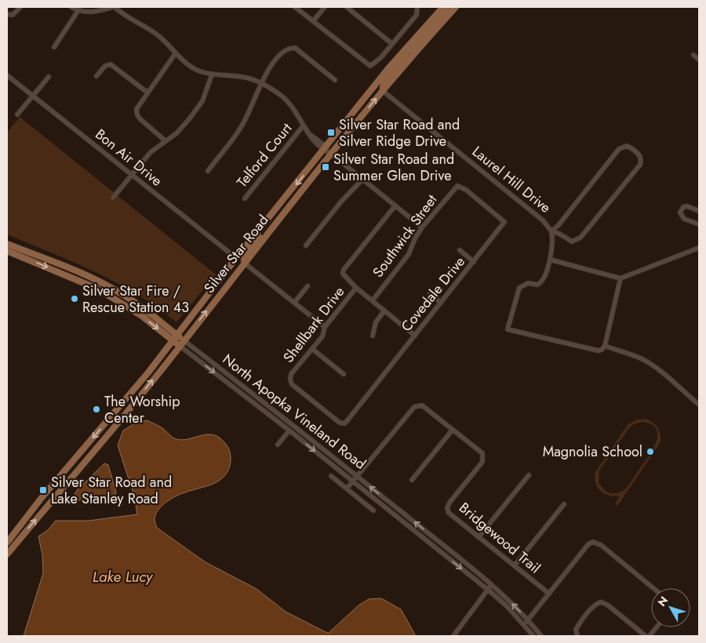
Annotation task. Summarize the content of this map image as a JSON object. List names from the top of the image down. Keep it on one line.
{"streets":{"main road":["Silver Star Road","North Apopka Vineland Road"],"street":["Telford Court","Bon Air Drive","Laurel Hill Drive","Southwick Street","Covedale Drive","Shellbark Drive","Bridgewood Trail"]},"crossings":[["Bon Air Drive","Silver Star Road"],["Laurel Hill Drive","Silver Star Road"],["Southwick Street","Covedale Drive"],["Silver Star Road","North Apopka Vineland Road"],["Covedale Drive","Shellbark Drive"],["North Apopka Vineland Road","Bridgewood Trail"]],"water":["Lake Lucy"],"places":{"transit":["Silver Star Road and Silver Ridge Drive","Silver Star Road and Summer Glen Drive","Silver Star Road and Lake Stanley Road"],"other":["Silver Star Fire / Rescue Station 43","The Worship Center","Magnolia School"]},"north":"top left"}
